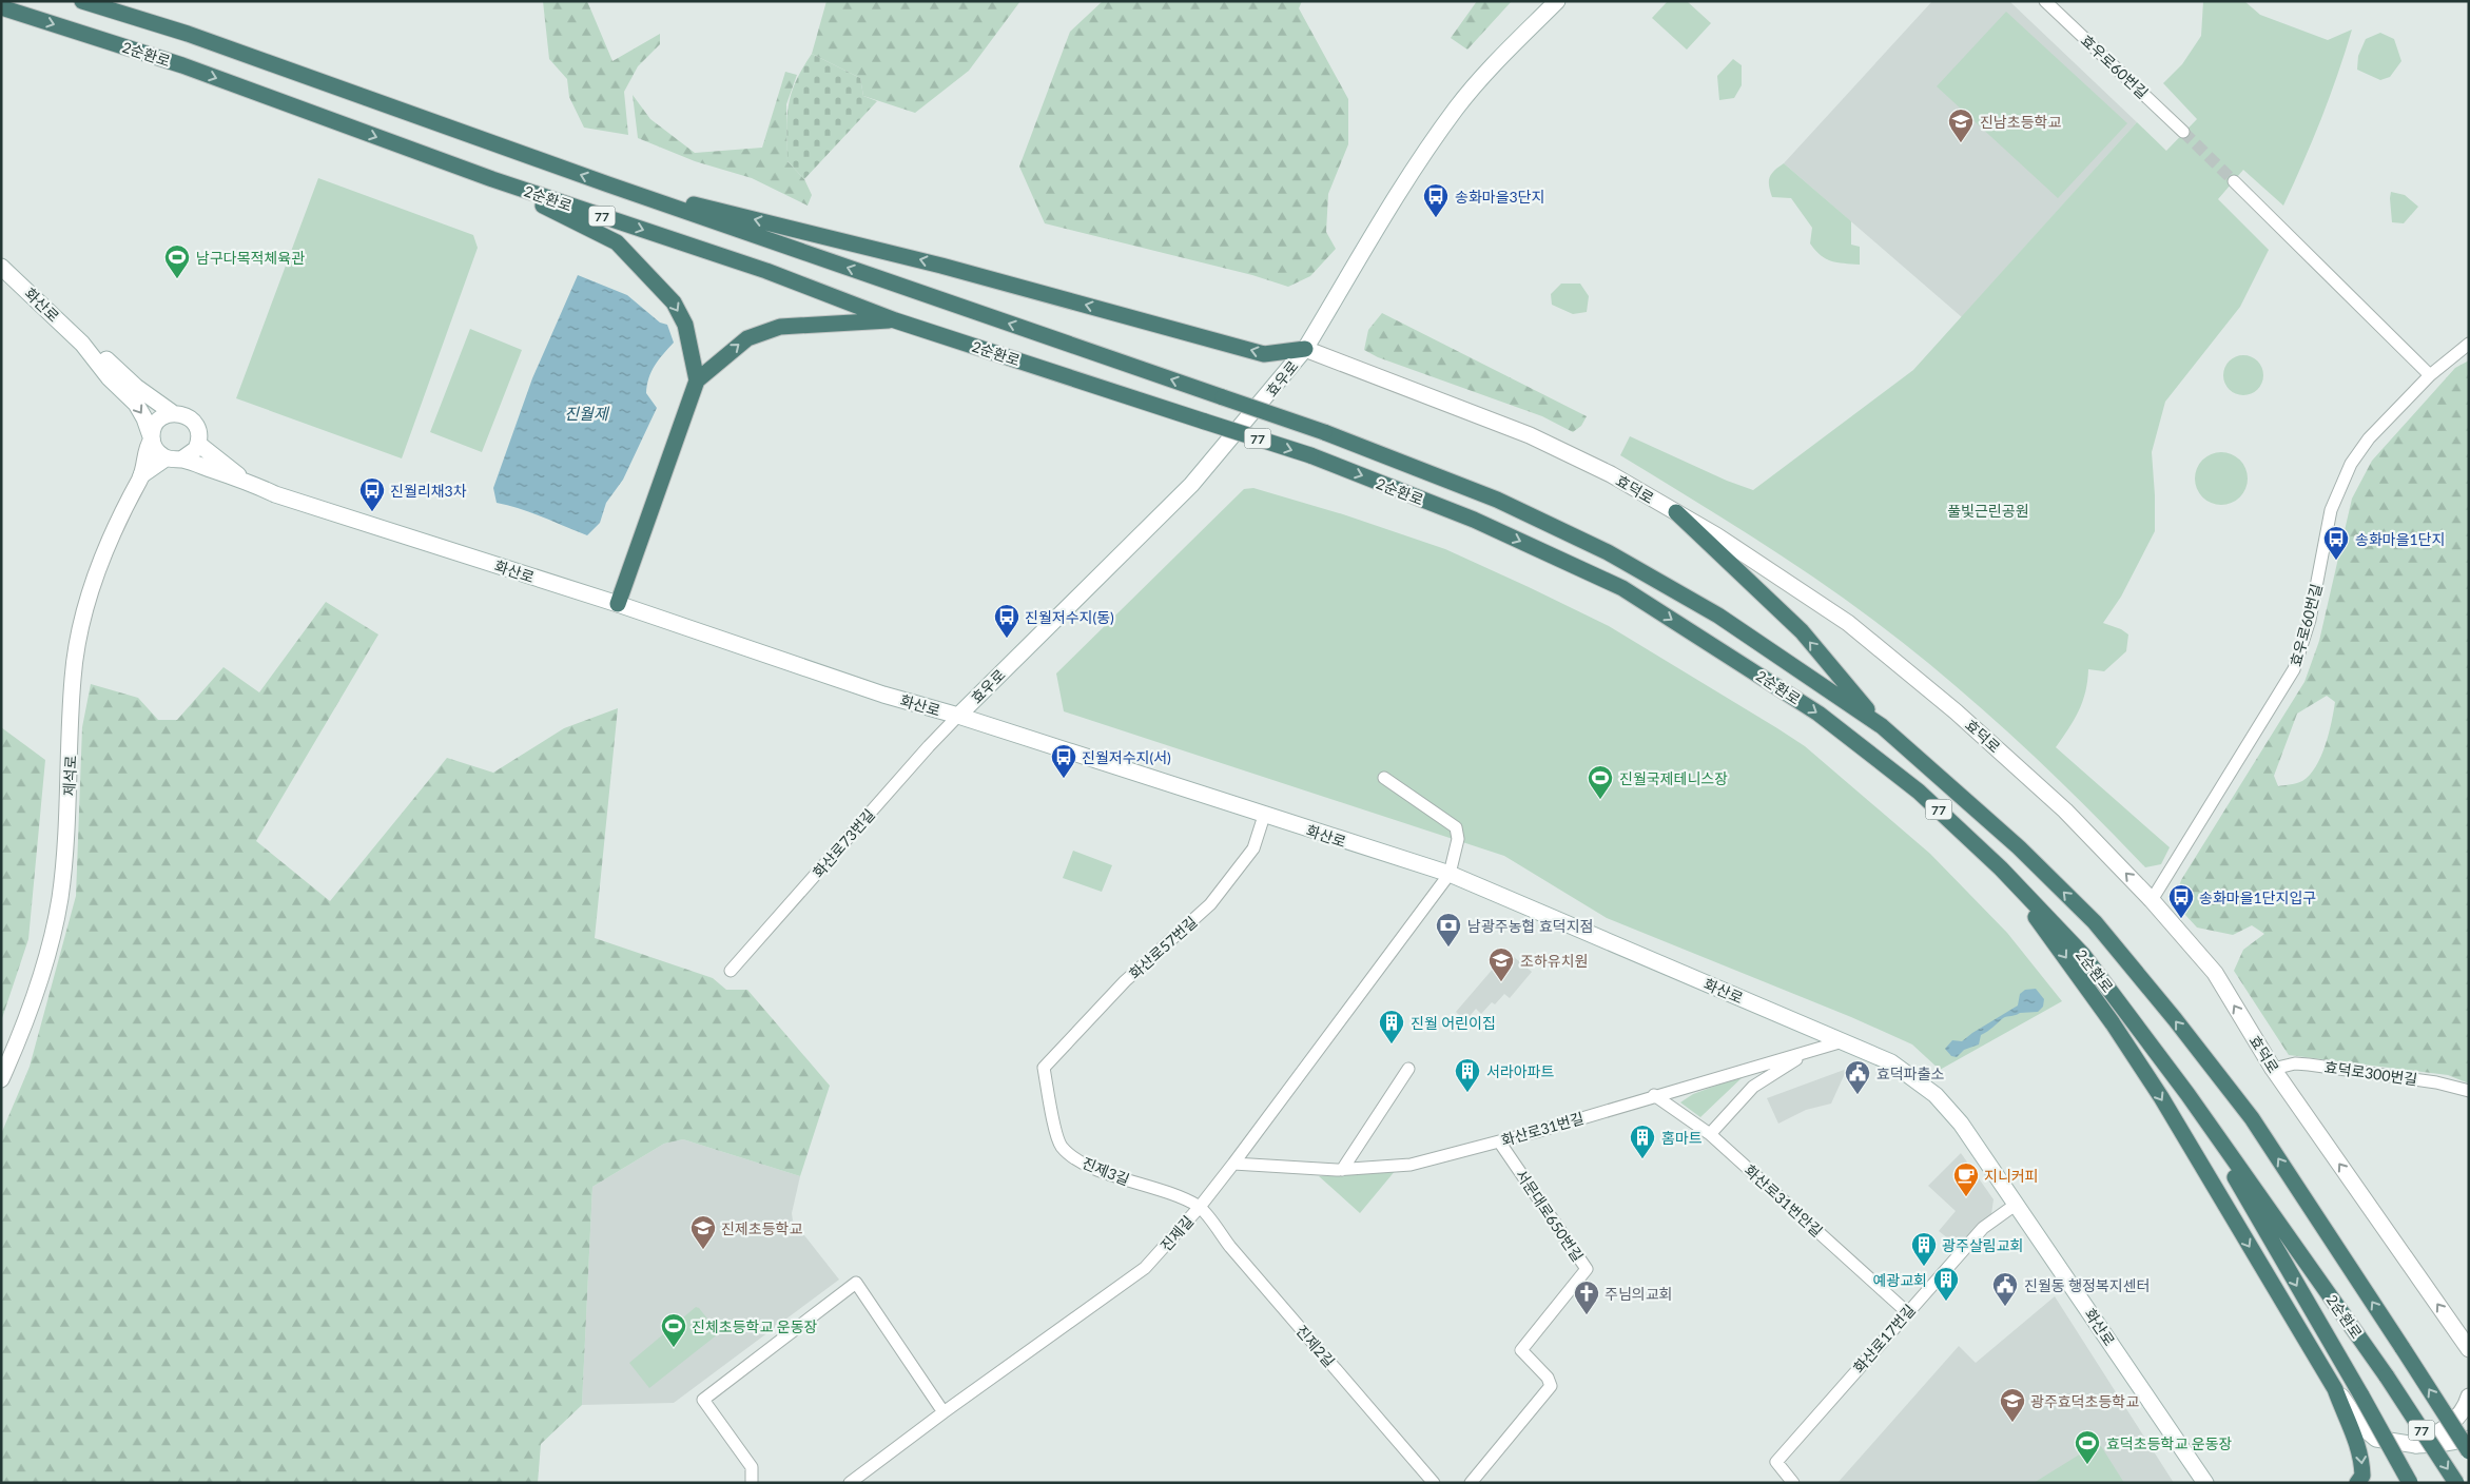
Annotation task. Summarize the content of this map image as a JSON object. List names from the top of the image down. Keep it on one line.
{"streets":{"highway":["2순환로","77"],"main road":["화산로","효우로","효덕로","제석로"],"street":["효우로60번길","화산로73번길","화산로57번길","효덕로300번길","화산로31번길","진제3길","화산로31번안길","서문대로650번길","진제길","화산로17번길","진제2길"]},"crossings":[["효우로60번길","효덕로"],["화산로","효우로"],["화산로","화산로73번길"],["화산로","화산로57번길"],["화산로","화산로31번길"],["화산로","진제길"],["화산로","화산로17번길"],["효우로","효덕로"],["효우로","화산로73번길"],["효덕로","효덕로300번길"],["화산로57번길","진제3길"],["화산로31번길","화산로31번안길"],["화산로31번길","서문대로650번길"],["화산로31번길","진제길"],["진제3길","진제길"],["진제3길","진제2길"],["화산로31번안길","화산로17번길"],["진제길","진제2길"]],"one_way":["효덕로"],"water":["진월제"],"parks":["풀빛근린공원"],"places":{"school or university":["진남초등학교","조하유치원","진제초등학교","광주효덕초등학교"],"bus stop":["송화마을3단지","진월리채3차","송화마을1단지","진월저수지(동)","진월저수지(서)","송화마을1단지입구"],"sports":["남구다목적체육관","진월국제테니스장","진체초등학교 운동장","효덕초등학교 운동장"],"bank":["남광주농협 효덕지점"],"building":["진월 어린이집","서라아파트","홈마트","광주살림교회","예광교회"],"public building":["효덕파출소","진월동 행정복지센터"],"cafe":["지니커피"],"church":["주님의교회"]}}
